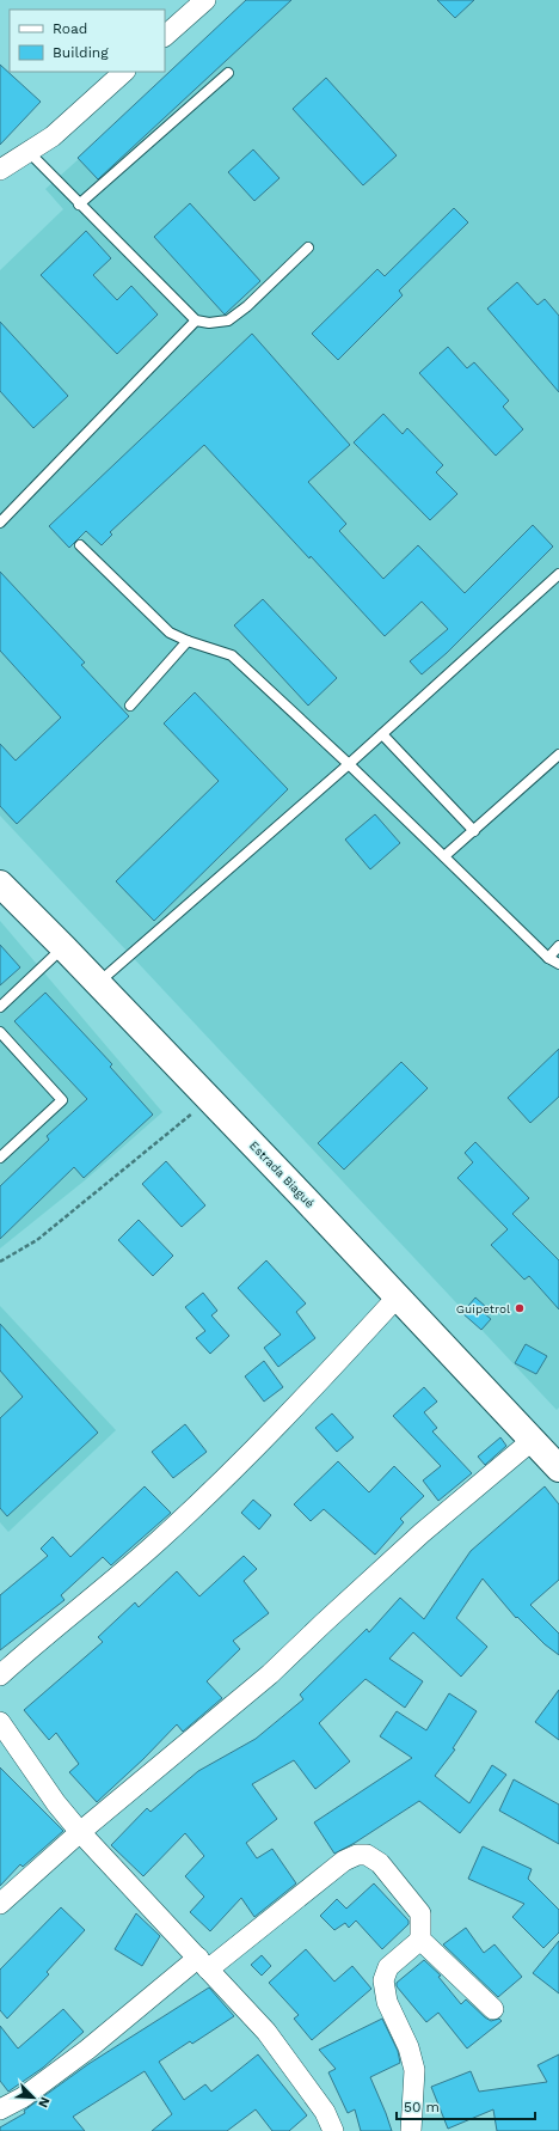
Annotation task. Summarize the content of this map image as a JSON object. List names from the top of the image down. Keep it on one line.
{"streets":{"main road":["Estrada Biagué"]},"places":["Guipetrol"],"legend":["Road","Building"],"scale_bar":"50 m","north":"bottom right"}
